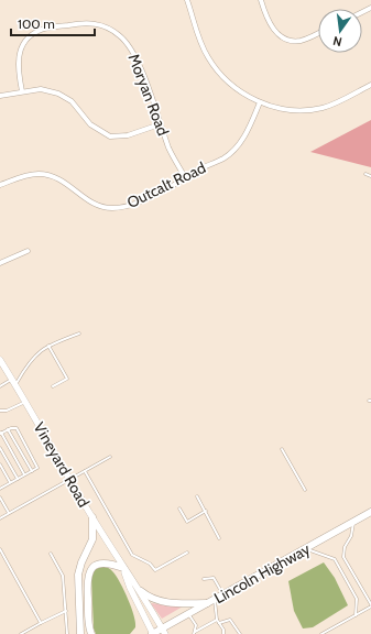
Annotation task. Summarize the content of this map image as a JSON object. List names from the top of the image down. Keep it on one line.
{"streets":{"main road":["Lincoln Highway"],"street":["Moryan Road","Outcalt Road","Vineyard Road"]},"crossings":[["Moryan Road","Outcalt Road"],["Vineyard Road","Lincoln Highway"]],"scale_bar":"100 m","north":"bottom"}
